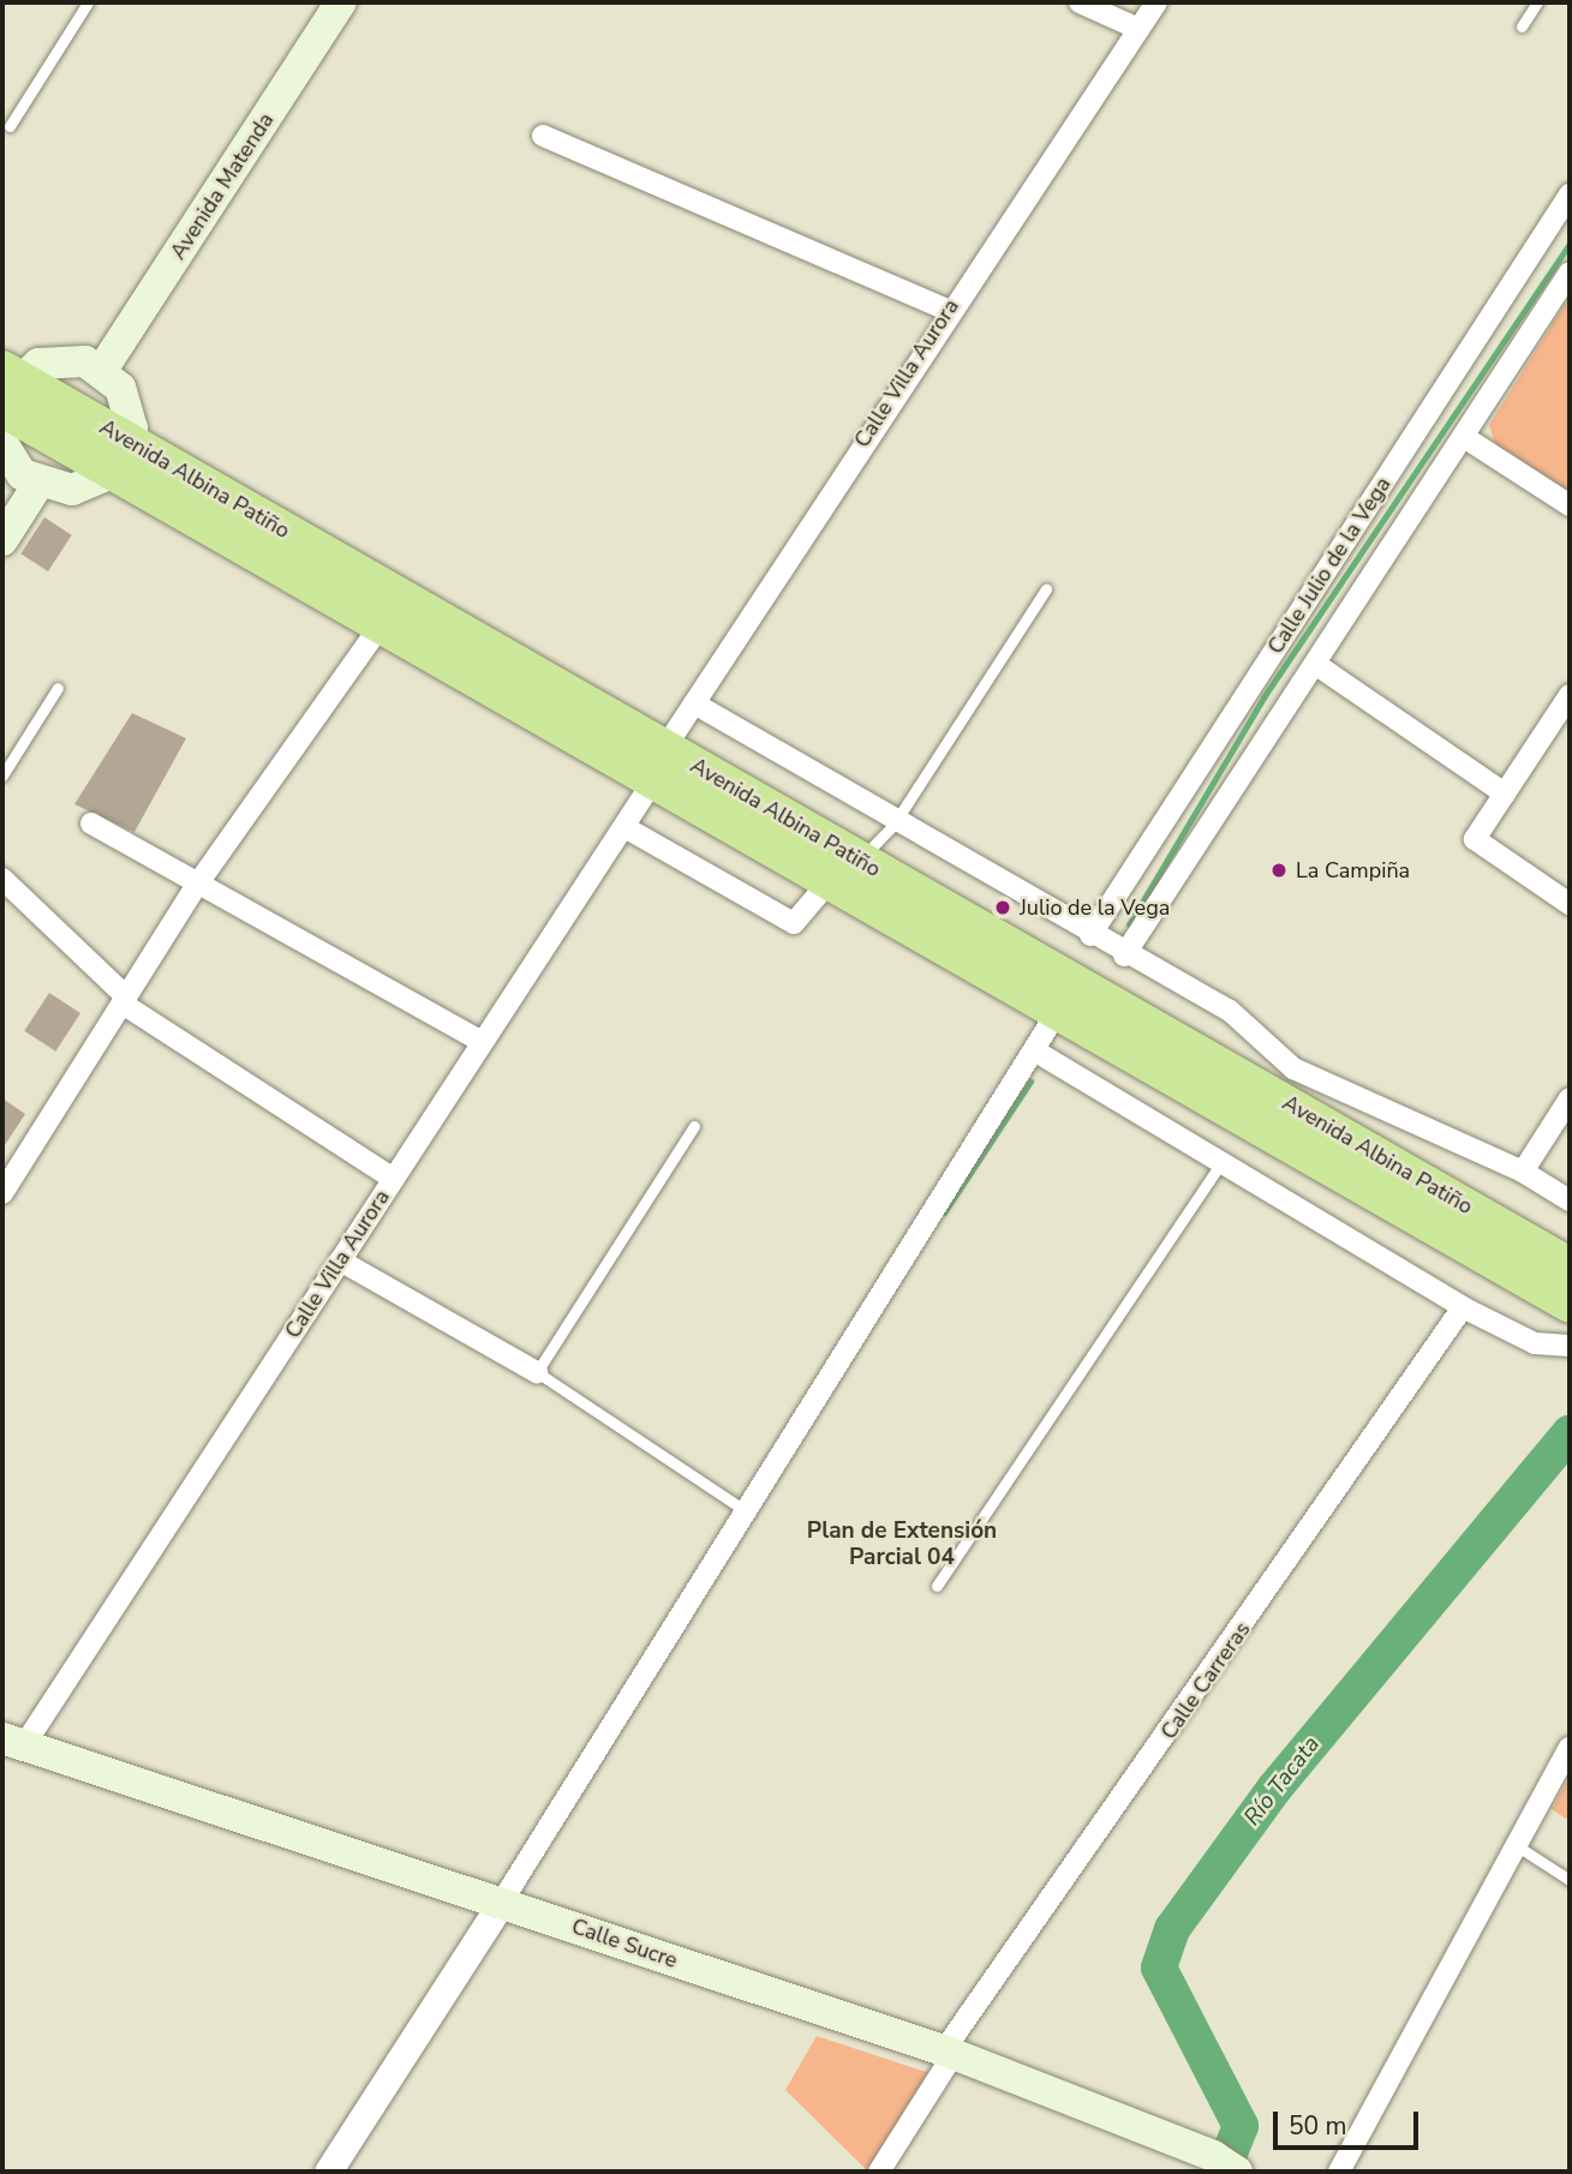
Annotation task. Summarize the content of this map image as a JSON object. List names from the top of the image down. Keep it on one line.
{"streets":{"highway":["Avenida Albina Patiño"],"main road":["Avenida Matenda","Calle Sucre"],"street":["Calle Villa Aurora","Calle Julio de la Vega","Calle Carreras"]},"crossings":[["Calle Villa Aurora","Avenida Albina Patiño"],["Calle Villa Aurora","Calle Sucre"],["Calle Carreras","Calle Sucre"]],"districts":["Plan de Extensión Parcial 04"],"water":["Río Tacata"],"places":["La Campiña","Julio de la Vega"],"scale_bar":"50 m"}
